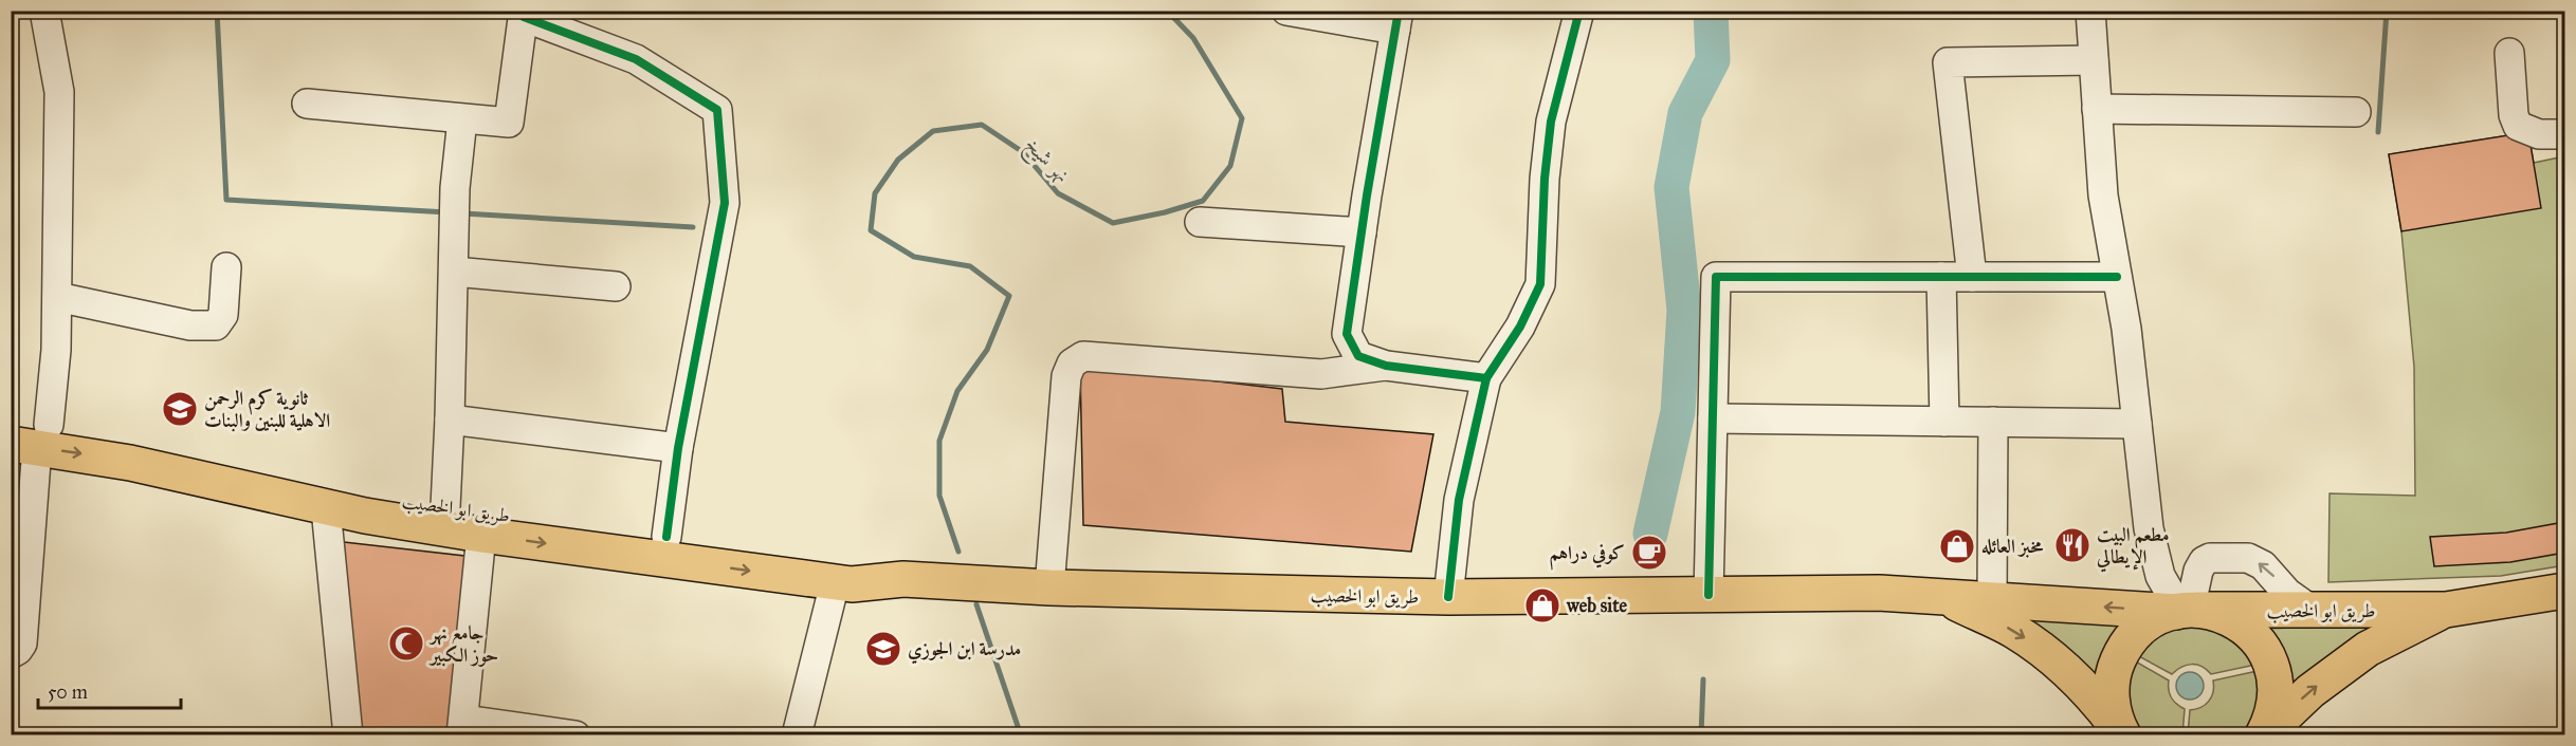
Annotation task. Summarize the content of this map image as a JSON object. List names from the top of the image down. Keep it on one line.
{"streets":{"main road":["طريق ابو الخصيب"]},"water":["نهر شيخ"],"places":{"school or university":["ثانوية كرم الرحمن الاهلية للبنين والبنات","مدرسة ابن الجوزي"],"restaurant":["مطعم البيت الإيطالي"],"shop":["مخبز العائله","web site"],"cafe":["كوفي دراهم"],"mosque":["جامع نهر حوز الكبير"]},"scale_bar":"50 m"}
